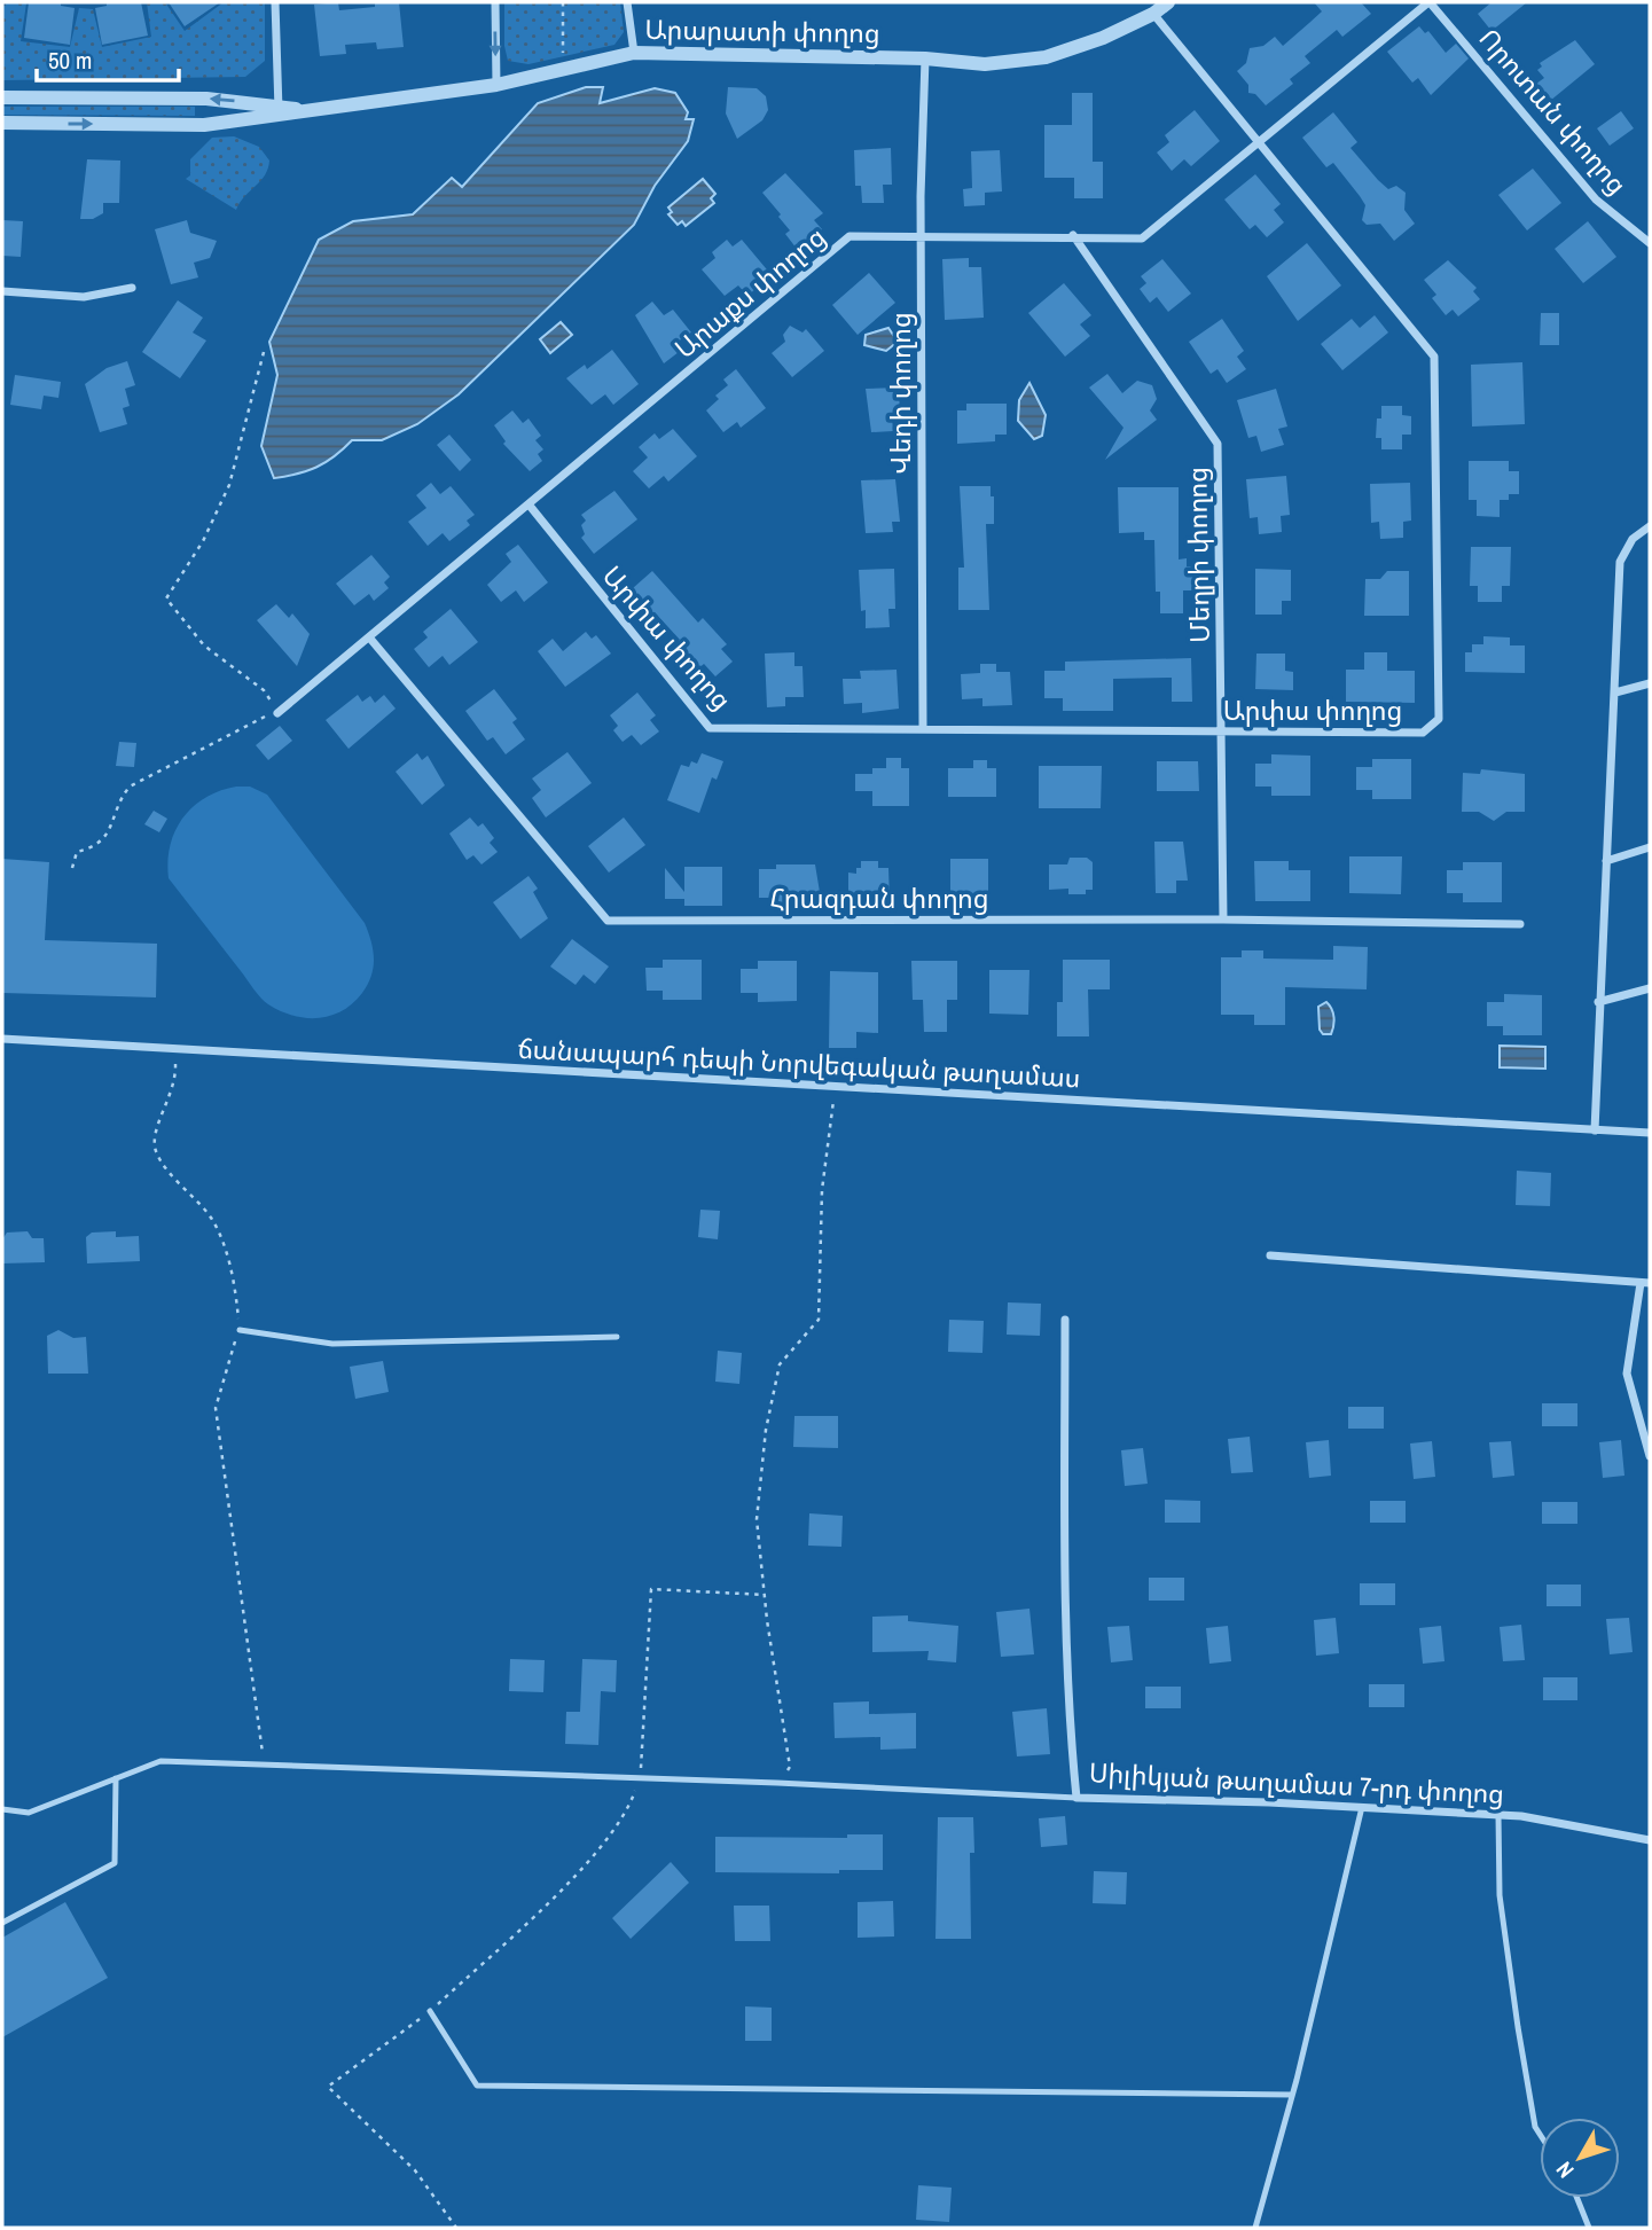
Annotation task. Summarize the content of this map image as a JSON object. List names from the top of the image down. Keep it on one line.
{"streets":{"street":["Արարատի փողոց","Որոտան փողոց","Արաքս փողոց","Վեդի փողոց","Մեղրի փողոց","Արփա փողոց","Հրազդան փողոց","ճանապարհ դեպի Նորվեգական թաղամաս","Սիլիկյան թաղամաս 7-րդ փողոց"]},"crossings":[["Արարատի փողոց","Վեդի փողոց"],["Արարատի փողոց","Արփա փողոց"],["Որոտան փողոց","Արաքս փողոց"],["Արաքս փողոց","Վեդի փողոց"],["Արաքս փողոց","Մեղրի փողոց"],["Արաքս փողոց","Արփա փողոց"],["Արաքս փողոց","Հրազդան փողոց"],["Վեդի փողոց","Արփա փողոց"],["Մեղրի փողոց","Արփա փողոց"],["Մեղրի փողոց","Հրազդան փողոց"]],"scale_bar":"50 m","north":"bottom left"}
